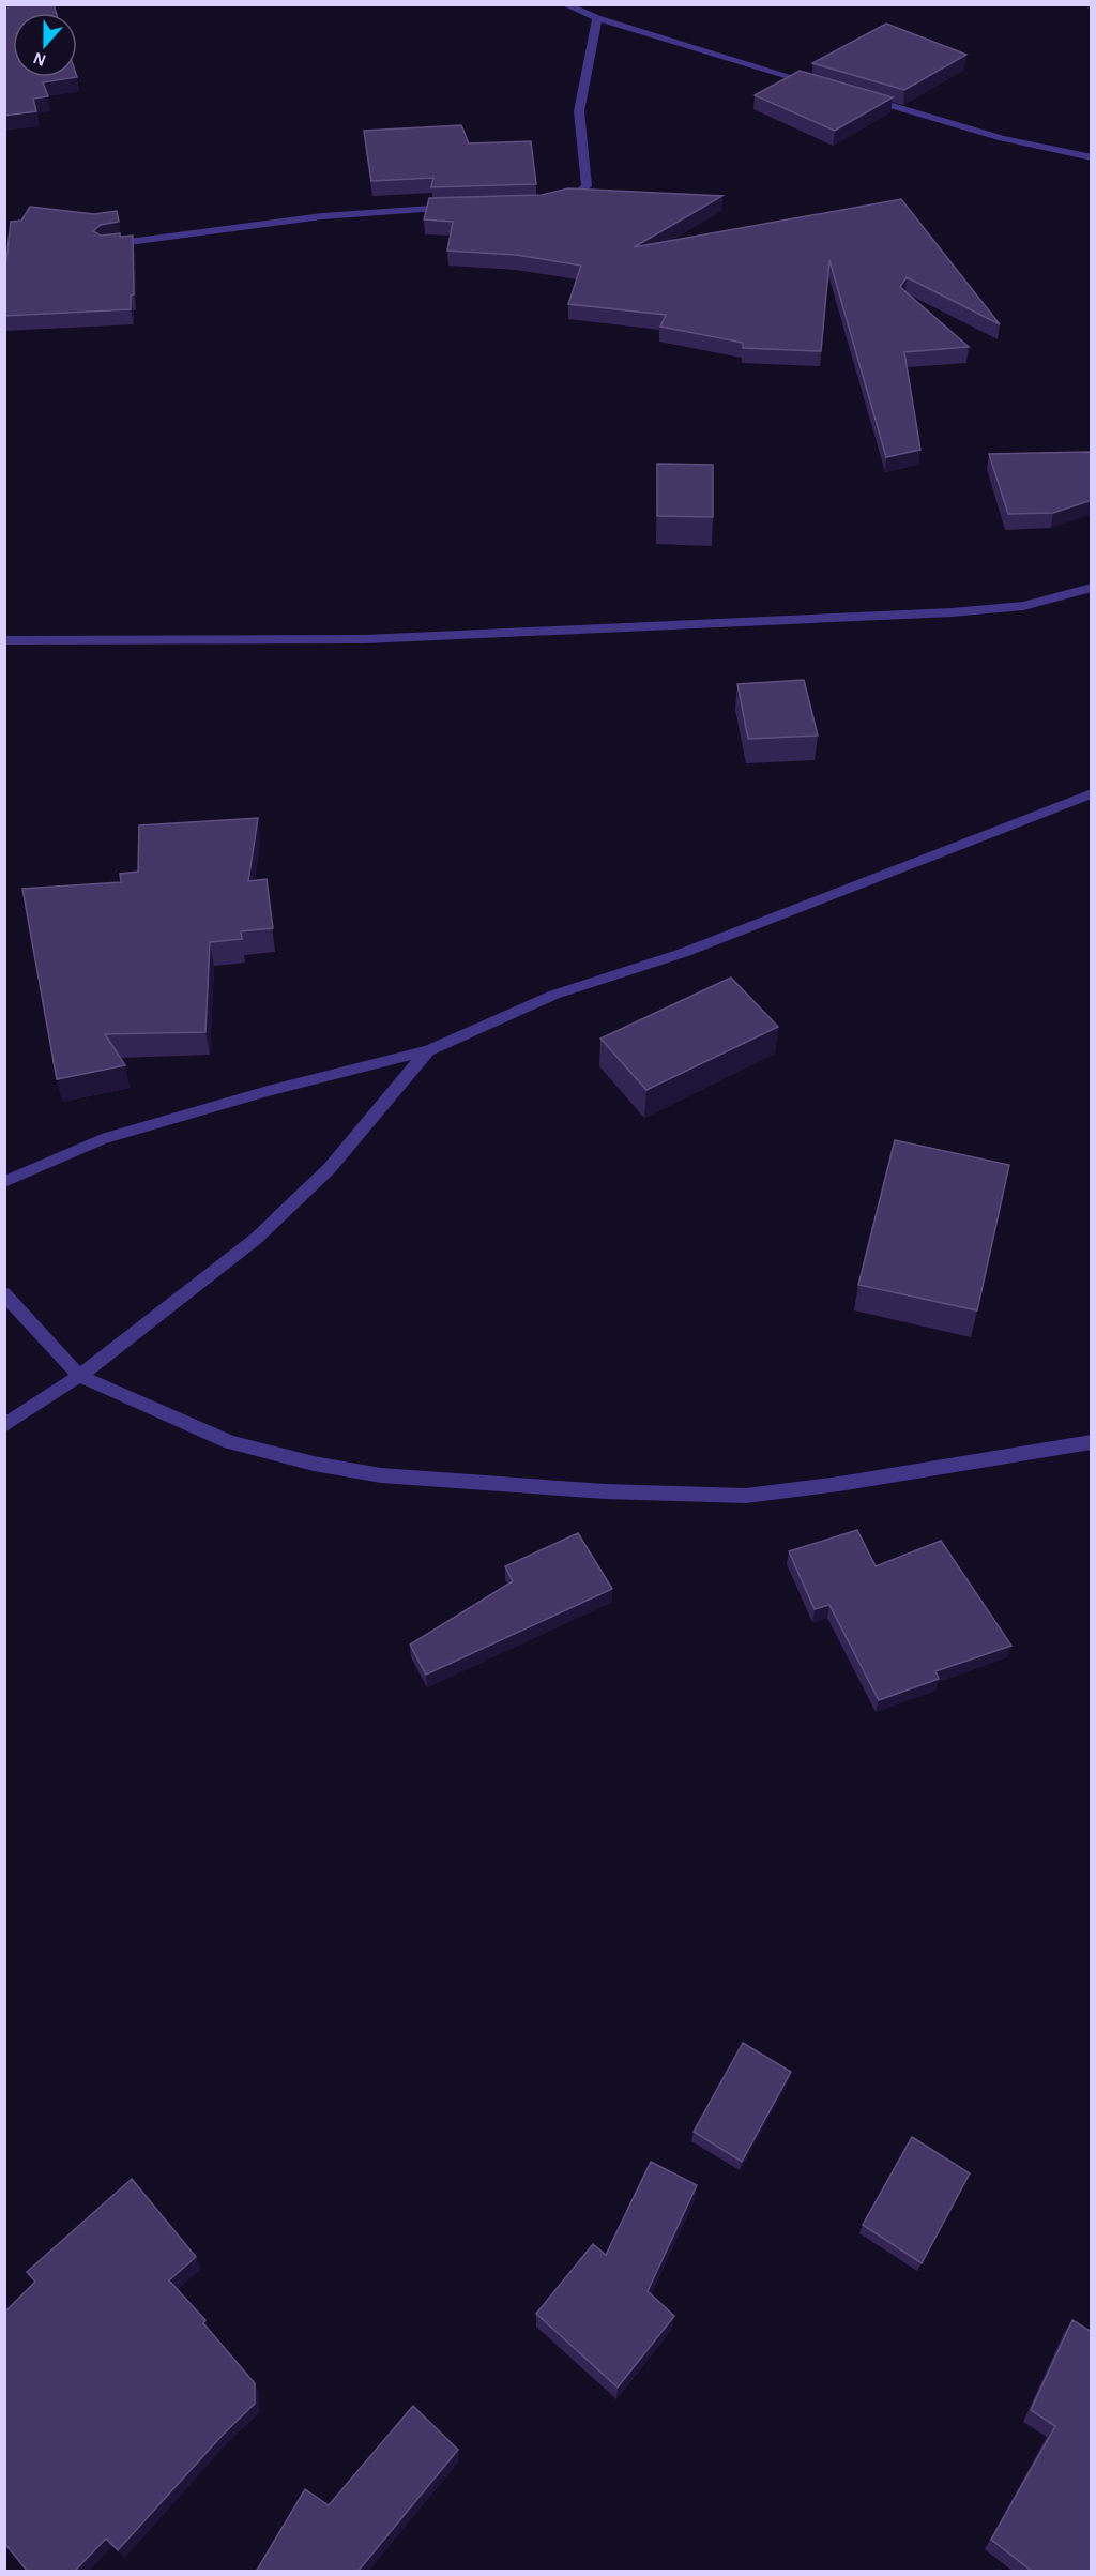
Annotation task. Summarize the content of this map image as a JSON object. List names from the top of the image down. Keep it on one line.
{"north":"bottom"}
